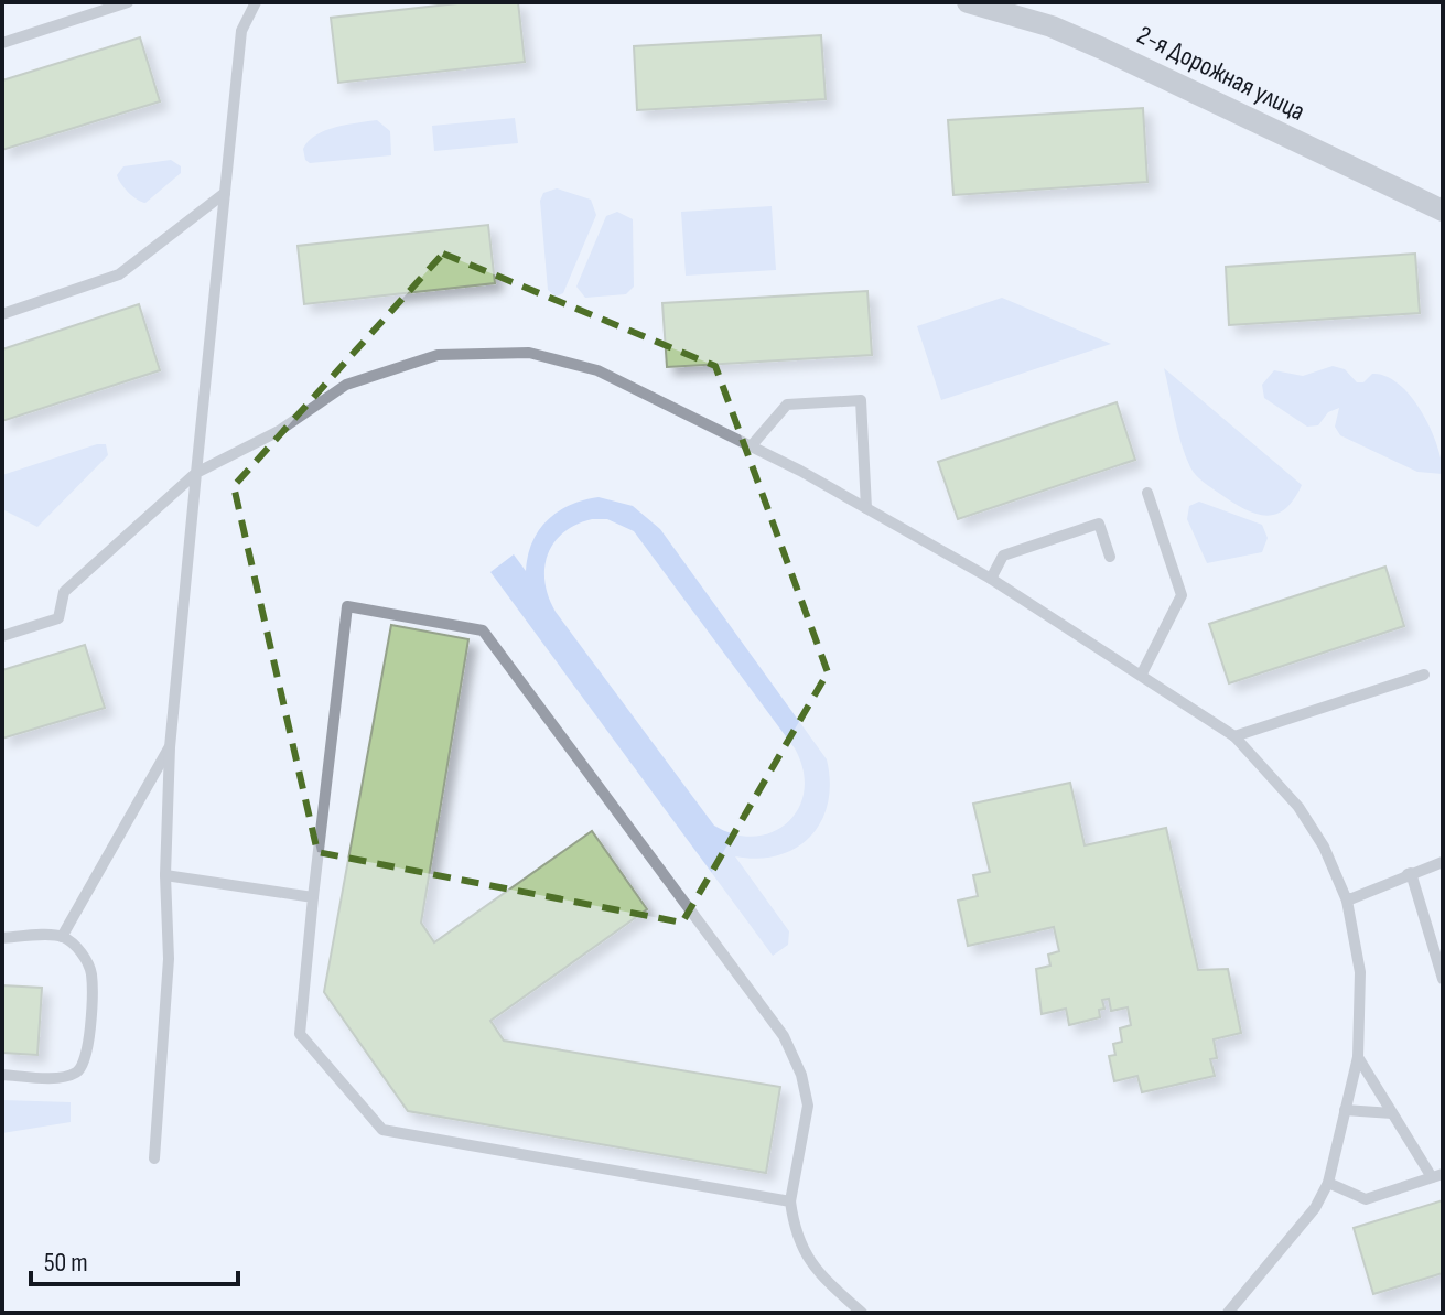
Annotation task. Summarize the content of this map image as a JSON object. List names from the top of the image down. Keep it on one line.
{"streets":{"street":["2-я Дорожная улица"]},"scale_bar":"50 m"}
